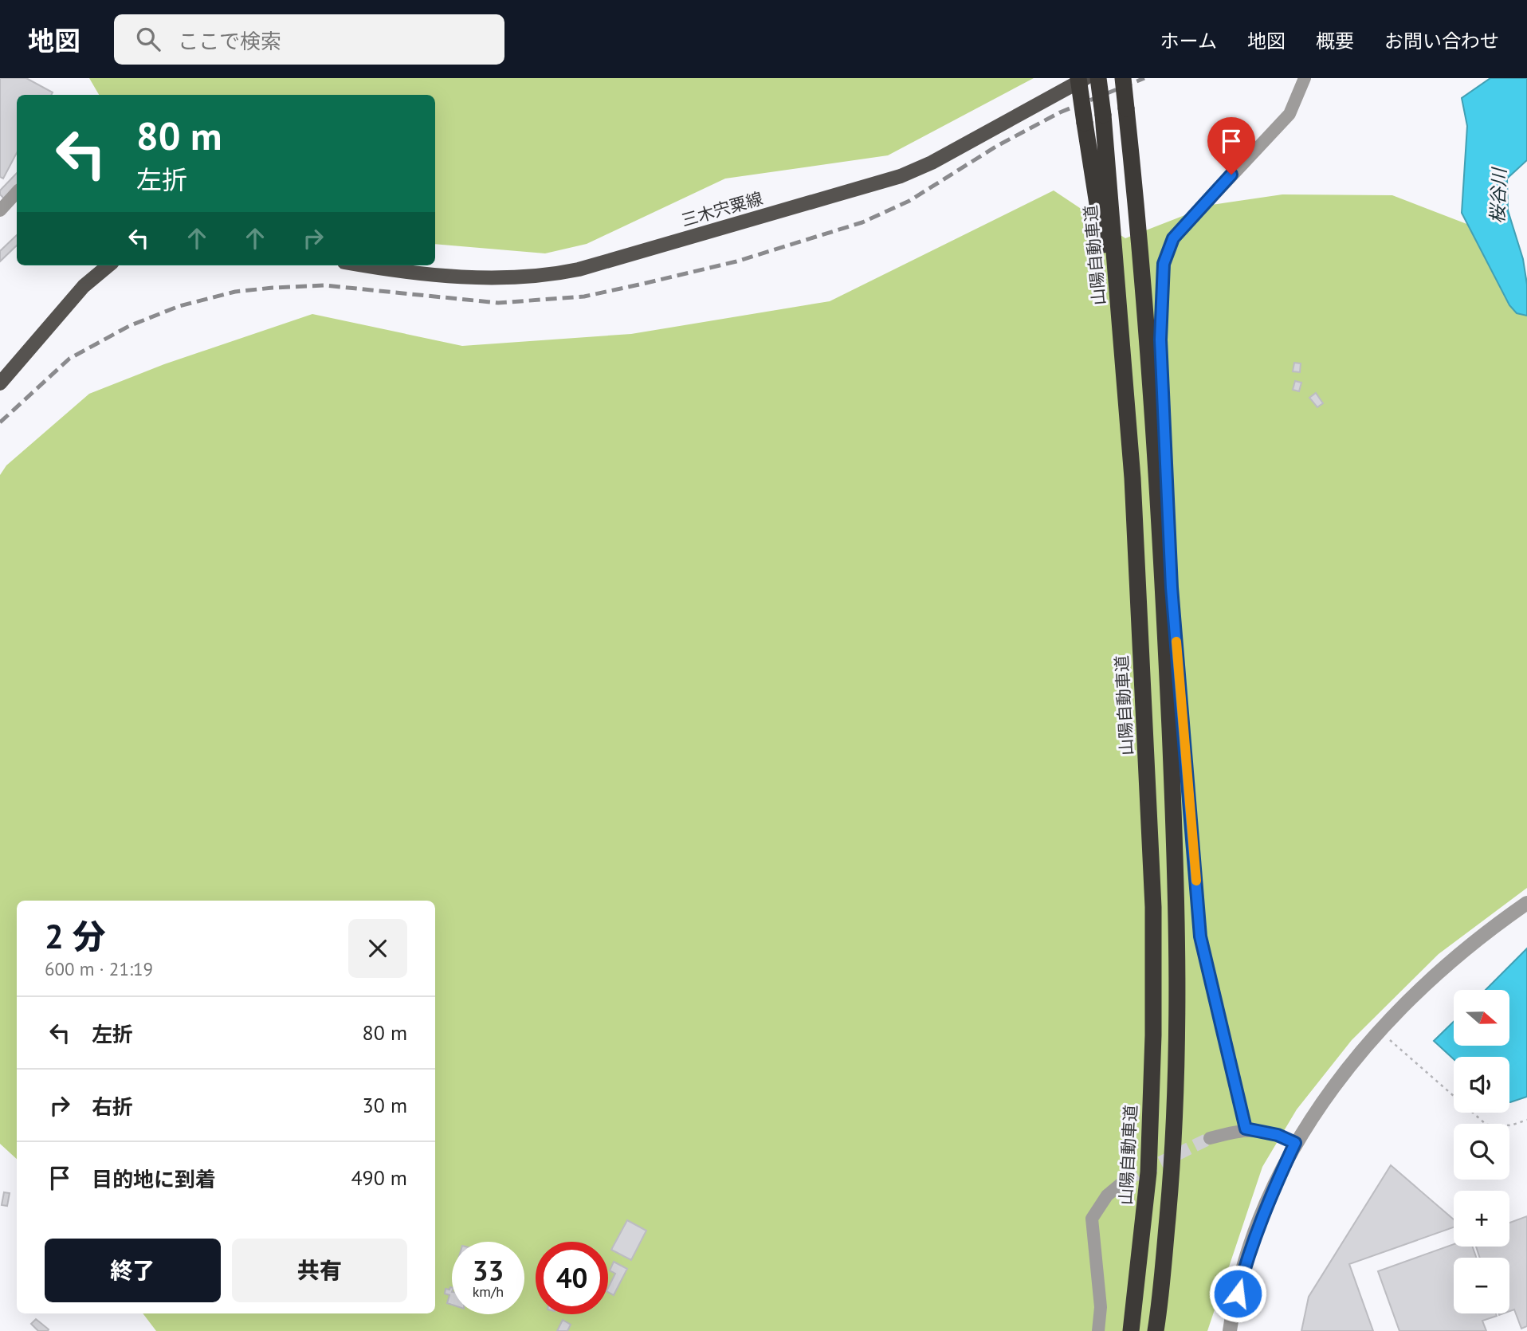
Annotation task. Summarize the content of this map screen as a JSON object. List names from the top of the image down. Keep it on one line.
{"streets":{"highway":["山陽自動車道"],"main road":["三木宍粟線"]},"water":["桜谷川"],"north":"right","page":{"header":"地図","search":"ここで検索","nav":["ホーム","地図","概要","お問い合わせ"],"turn":["80 m","左折"],"heading":["2 分","600 m · 21:19"],"map_buttons":["+","−"],"list":[{"name":"左折","value":"80 m"},{"name":"右折","value":"30 m"},{"name":"目的地に到着","value":"490 m"}],"buttons":["終了","共有"],"speed":"33 km/h","limit":"40"}}
